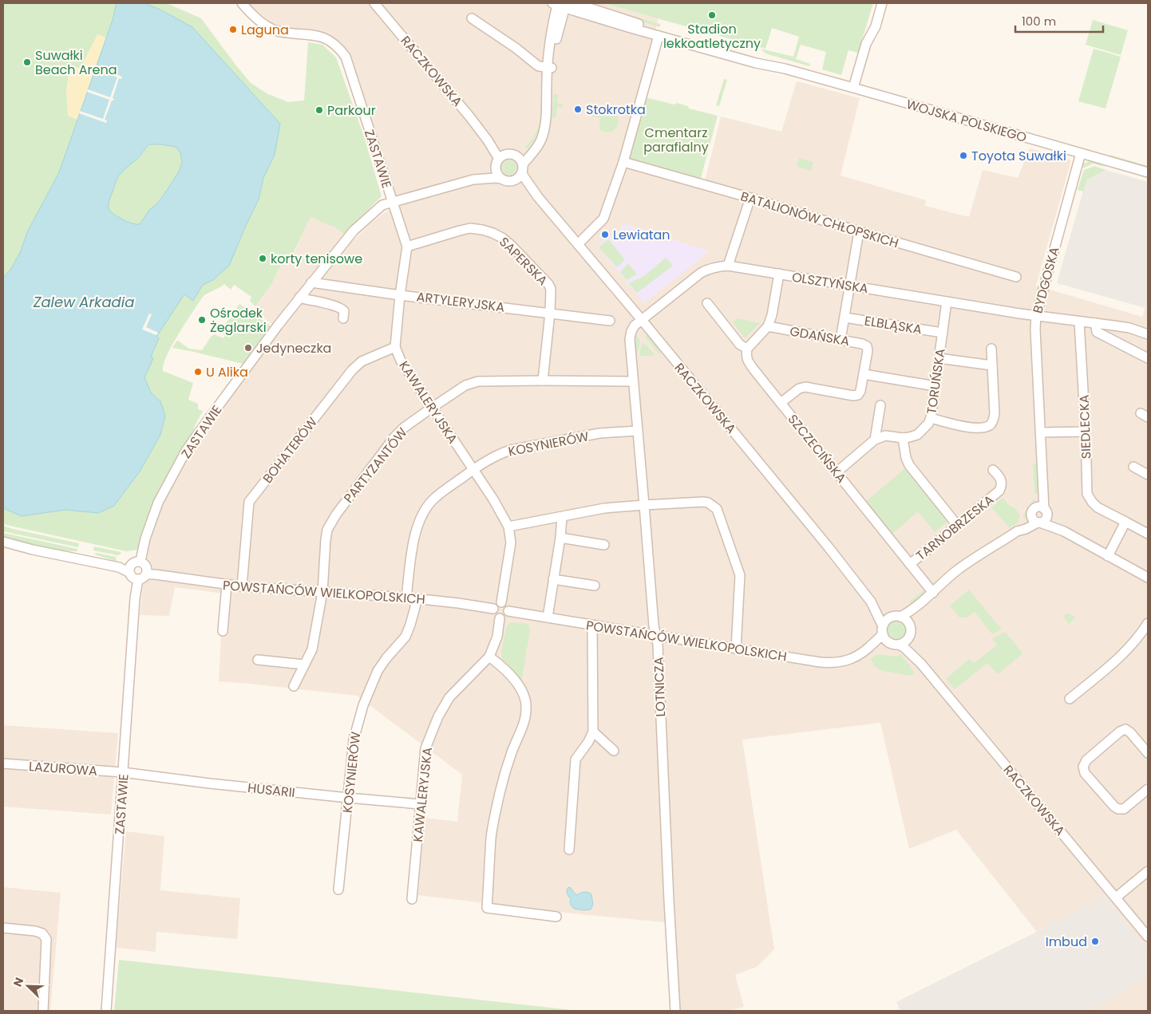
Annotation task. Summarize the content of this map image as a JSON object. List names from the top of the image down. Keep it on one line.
{"streets":{"street":["RACZKOWSKA","WOJSKA POLSKIEGO","ZASTAWIE","BATALIONÓW CHŁOPSKICH","SAPERSKA","BYDGOSKA","OLSZTYŃSKA","ARTYLERYJSKA","ELBLĄSKA","GDAŃSKA","TORUŃSKA","KAWALERYJSKA","SIEDLECKA","KOSYNIERÓW","SZCZECIŃSKA","BOHATERÓW","PARTYZANTÓW","TARNOBRZESKA","POWSTAŃCÓW WIELKOPOLSKICH","LOTNICZA","LAZUROWA","HUSARII"]},"crossings":[["RACZKOWSKA","BYDGOSKA"],["RACZKOWSKA","OLSZTYŃSKA"],["RACZKOWSKA","POWSTAŃCÓW WIELKOPOLSKICH"],["RACZKOWSKA","LOTNICZA"],["WOJSKA POLSKIEGO","BYDGOSKA"],["ZASTAWIE","ARTYLERYJSKA"],["ZASTAWIE","KAWALERYJSKA"],["ZASTAWIE","POWSTAŃCÓW WIELKOPOLSKICH"],["ZASTAWIE","LAZUROWA"],["ZASTAWIE","HUSARII"],["SAPERSKA","ARTYLERYJSKA"],["SAPERSKA","KAWALERYJSKA"],["SAPERSKA","PARTYZANTÓW"],["BYDGOSKA","OLSZTYŃSKA"],["BYDGOSKA","SZCZECIŃSKA"],["BYDGOSKA","POWSTAŃCÓW WIELKOPOLSKICH"],["OLSZTYŃSKA","TORUŃSKA"],["OLSZTYŃSKA","SIEDLECKA"],["OLSZTYŃSKA","LOTNICZA"],["ARTYLERYJSKA","KAWALERYJSKA"],["ELBLĄSKA","TORUŃSKA"],["KAWALERYJSKA","KOSYNIERÓW"],["KAWALERYJSKA","BOHATERÓW"],["KAWALERYJSKA","PARTYZANTÓW"],["KAWALERYJSKA","POWSTAŃCÓW WIELKOPOLSKICH"],["KAWALERYJSKA","HUSARII"],["KOSYNIERÓW","POWSTAŃCÓW WIELKOPOLSKICH"],["KOSYNIERÓW","LOTNICZA"],["KOSYNIERÓW","HUSARII"],["SZCZECIŃSKA","TARNOBRZESKA"],["BOHATERÓW","POWSTAŃCÓW WIELKOPOLSKICH"],["PARTYZANTÓW","POWSTAŃCÓW WIELKOPOLSKICH"],["PARTYZANTÓW","LOTNICZA"],["POWSTAŃCÓW WIELKOPOLSKICH","LOTNICZA"],["LAZUROWA","HUSARII"]],"water":["Zalew Arkadia"],"parks":["Cmentarz parafialny"],"places":["Stadion lekkoatletyczny","Laguna","Suwałki Beach Arena","Stokrotka","Parkour","Toyota Suwałki","Lewiatan","korty tenisowe","Ośrodek Żeglarski","Jedyneczka","U Alika","Imbud"],"scale_bar":"100 m","north":"top left"}
